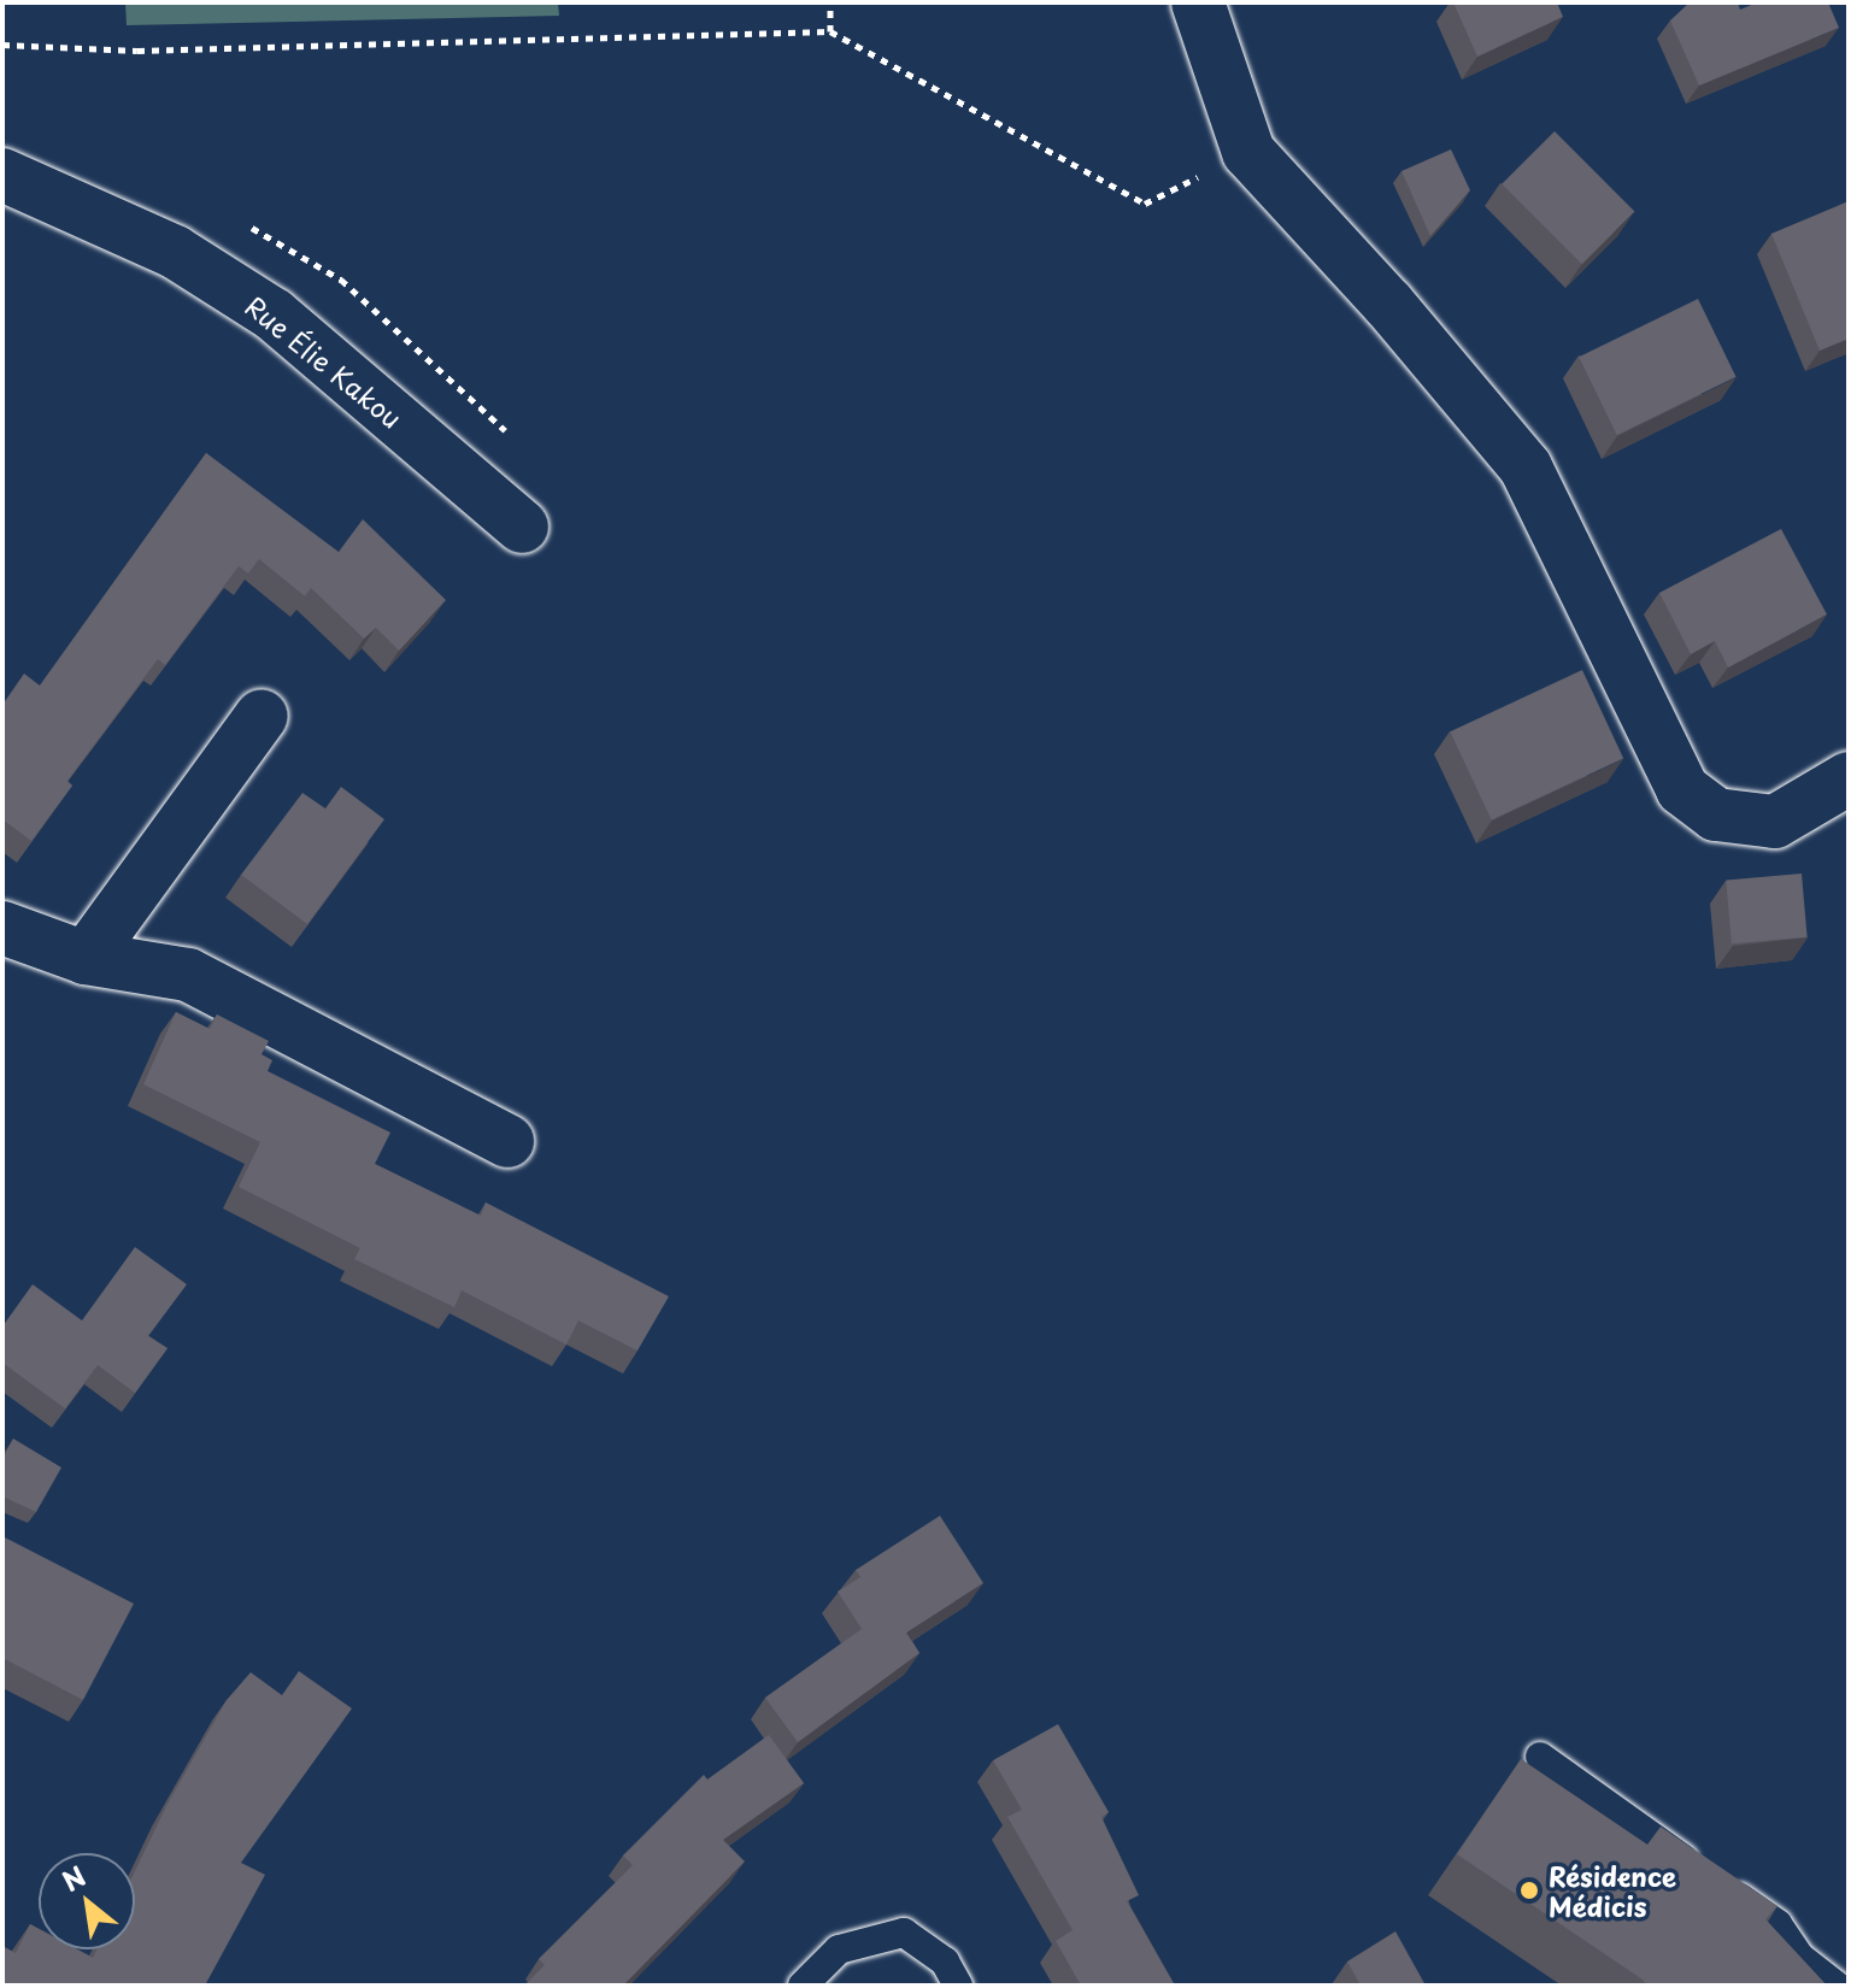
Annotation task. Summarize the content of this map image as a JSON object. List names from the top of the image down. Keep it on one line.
{"streets":{"street":["Rue Élie Kakou"]},"places":["Résidence Médicis"],"north":"top left"}
